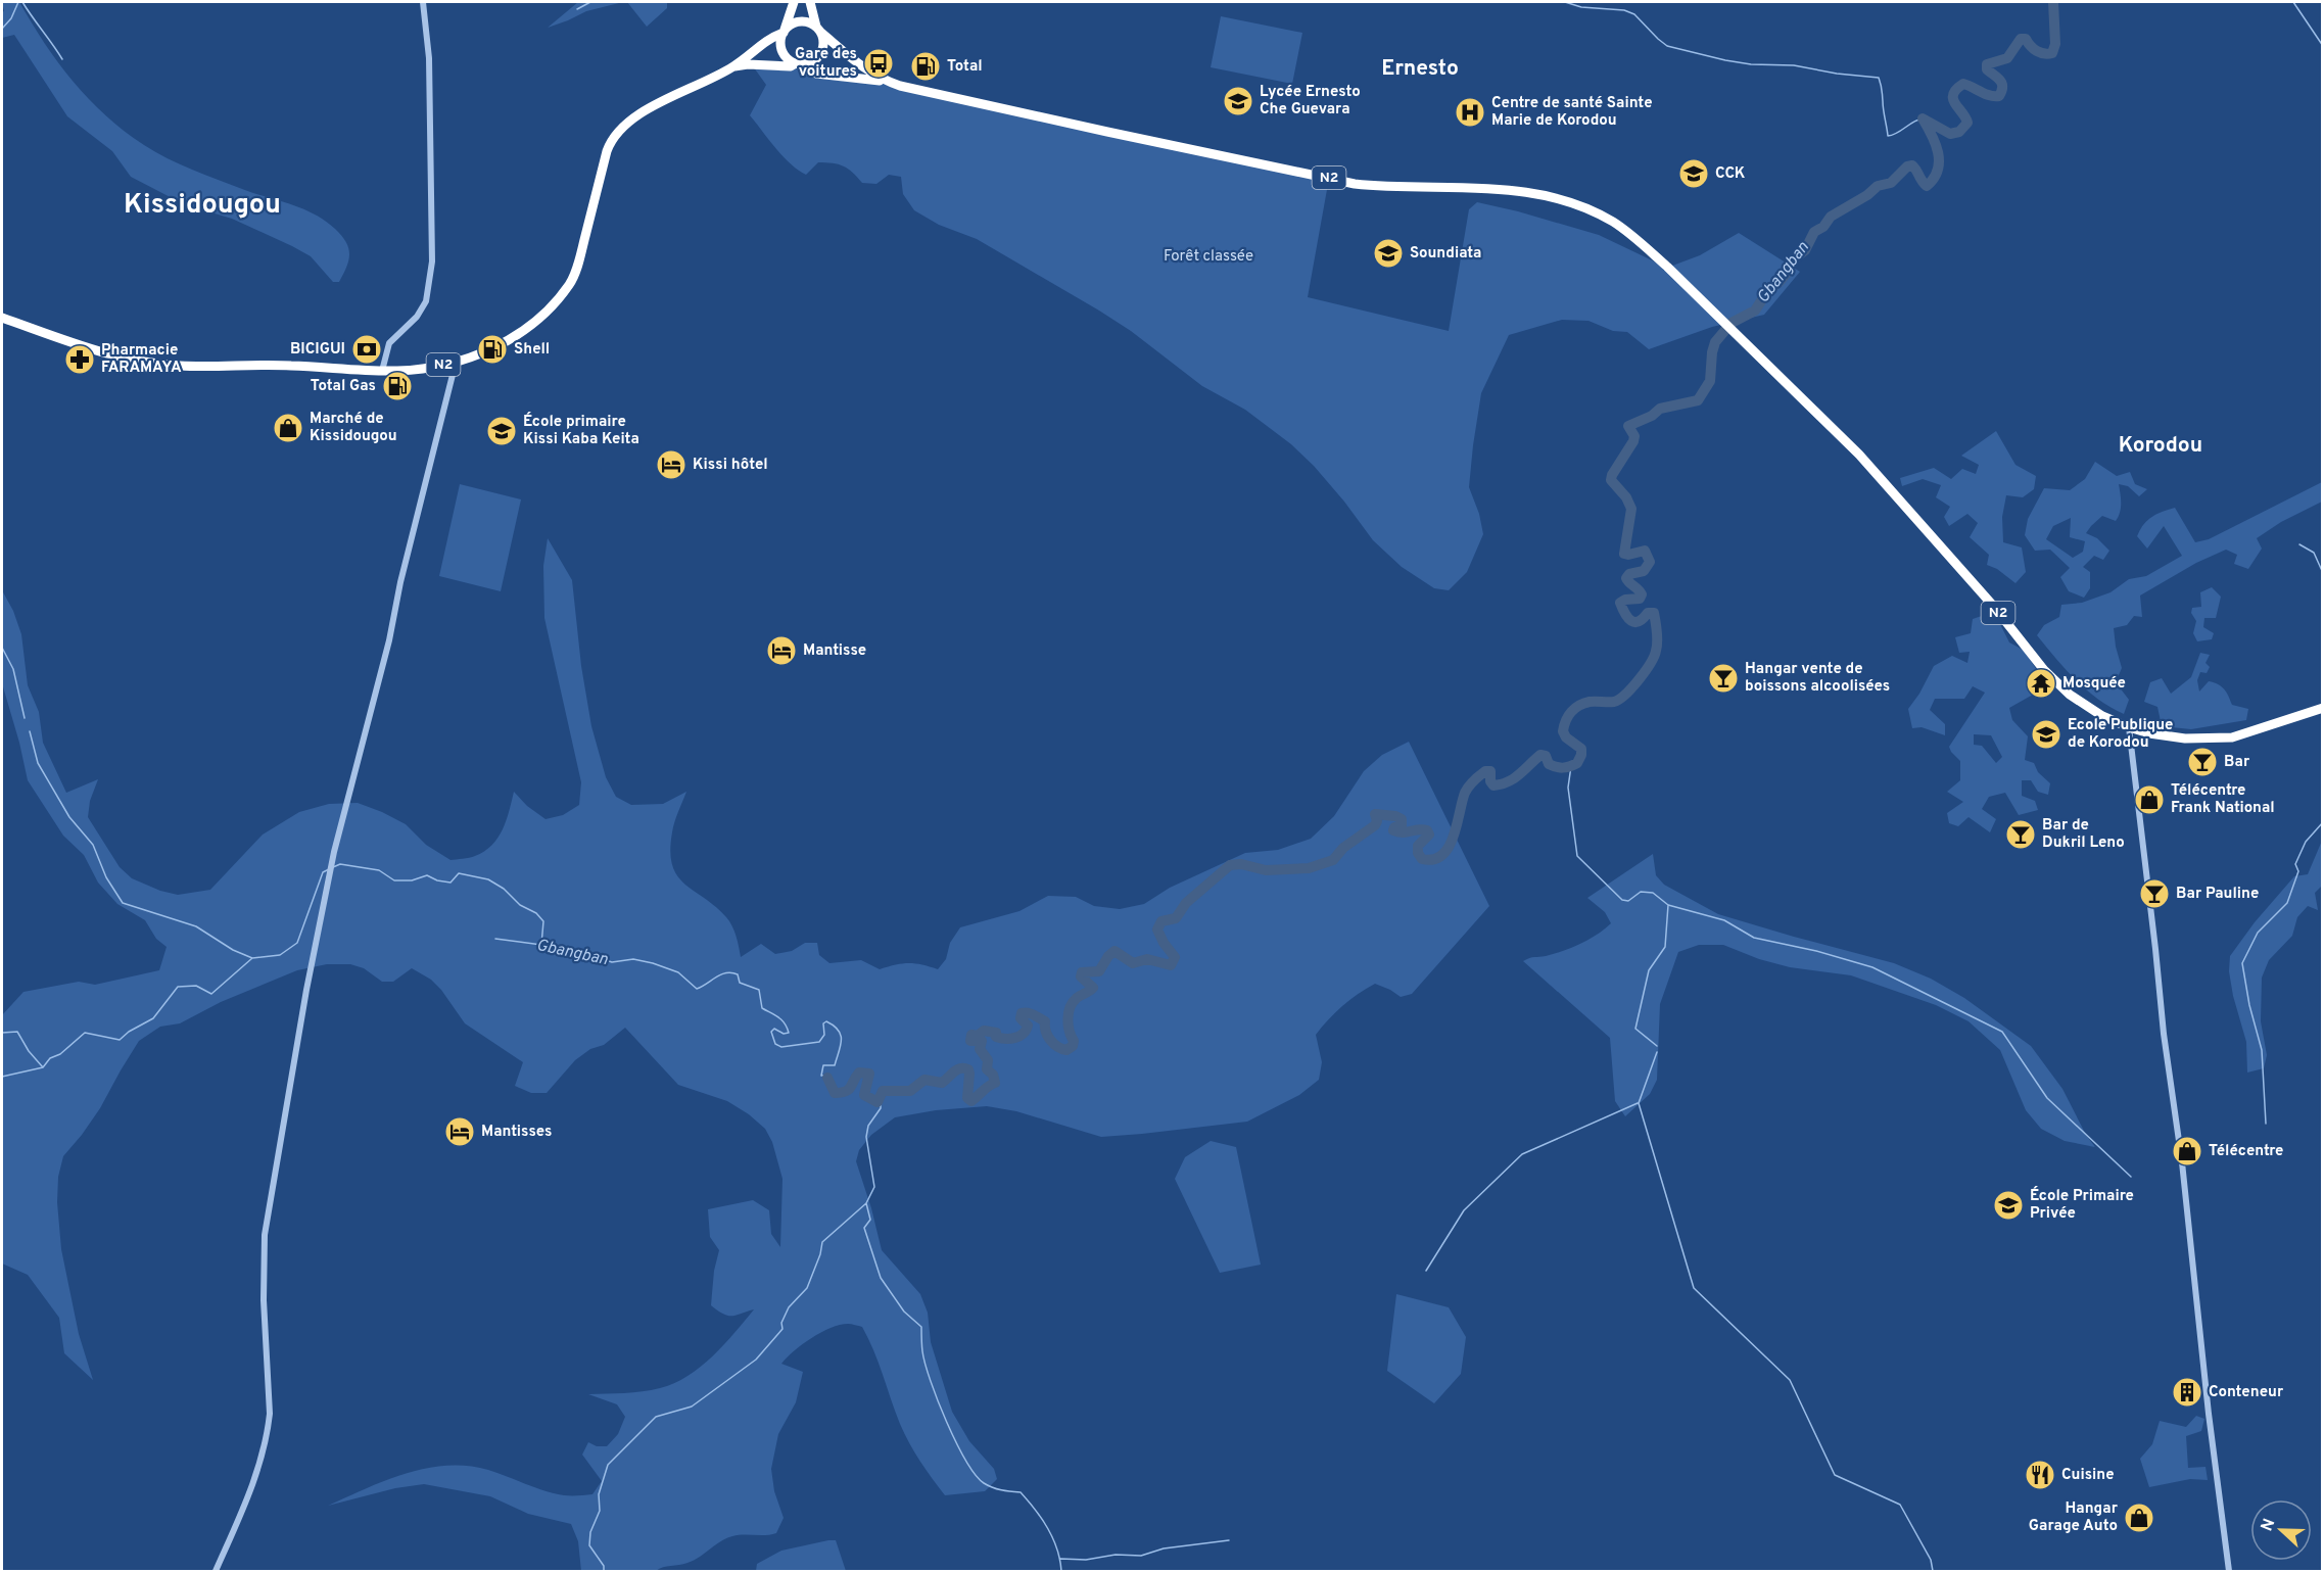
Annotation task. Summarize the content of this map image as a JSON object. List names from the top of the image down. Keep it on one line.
{"streets":{"highway":["N2"]},"districts":["Ernesto","Kissidougou","Korodou"],"water":["Gbangban"],"parks":["Forêt classée"],"places":{"bus stop":["Gare des voitures"],"fuel station":["Total","Shell","Total Gas"],"school or university":["Lycée Ernesto Che Guevara","CCK","Soundiata","École primaire Kissi Kaba Keita","Ecole Publique de Korodou","École Primaire Privée"],"hospital":["Centre de santé Sainte Marie de Korodou"],"bank":["BICIGUI"],"pharmacy":["Pharmacie FARAMAYA"],"shop":["Marché de Kissidougou","Télécentre Frank National","Télécentre","Hangar Garage Auto"],"hotel":["Kissi hôtel","Mantisse","Mantisses"],"bar":["Hangar vente de boissons alcoolisées","Bar","Bar de Dukril Leno","Bar Pauline"],"temple":["Mosquée"],"building":["Conteneur"],"restaurant":["Cuisine"]},"north":"left"}
